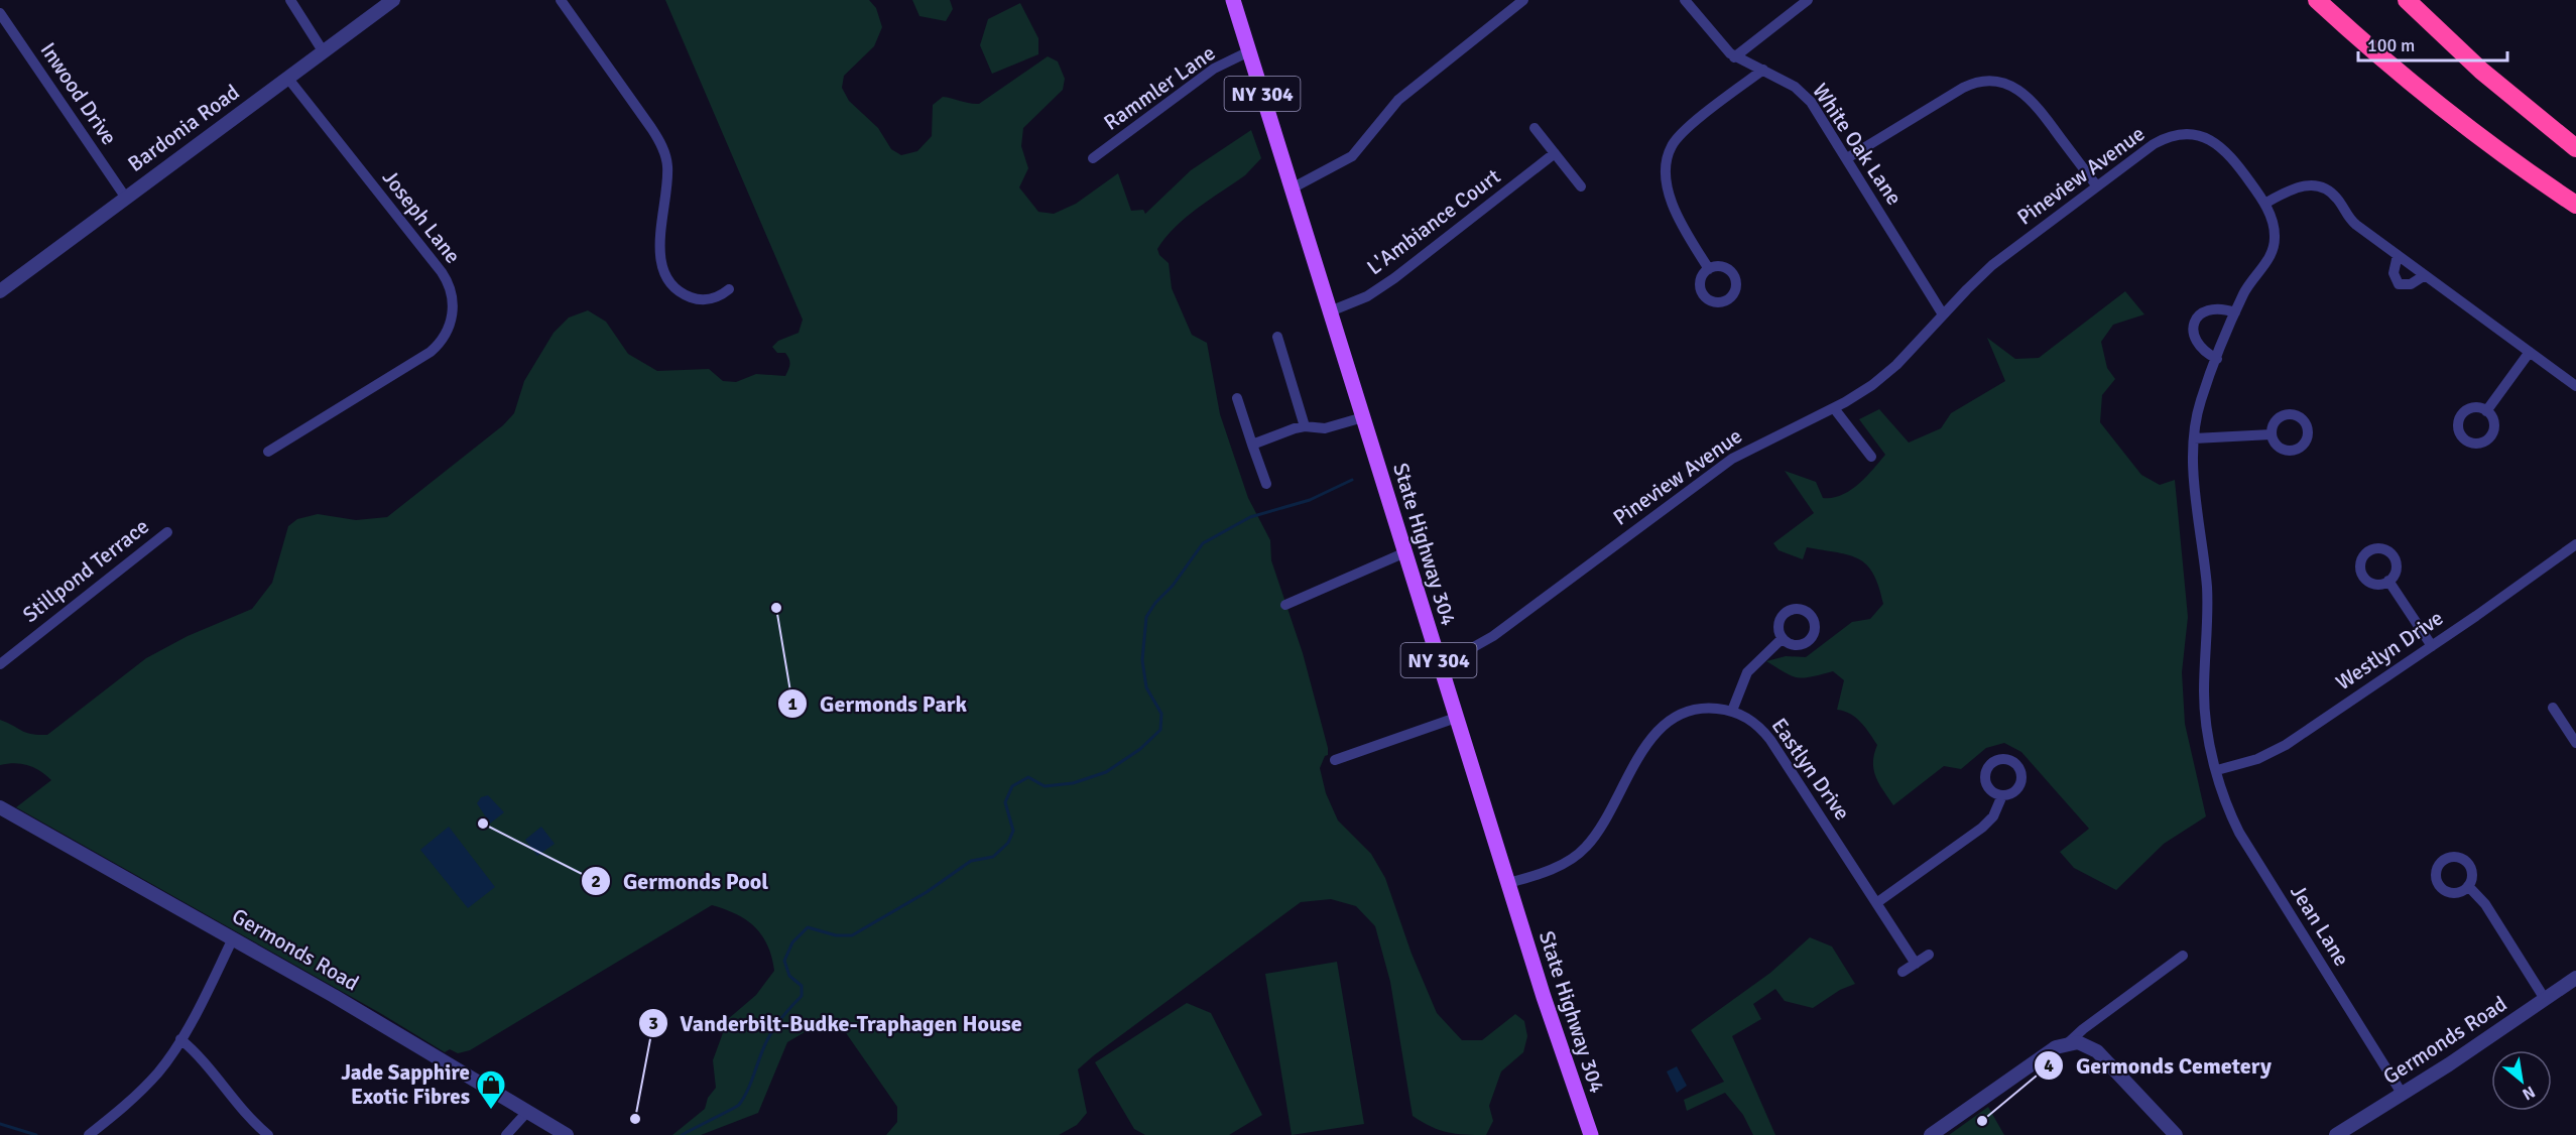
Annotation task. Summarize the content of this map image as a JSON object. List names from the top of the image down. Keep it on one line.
{"streets":{"main road":["NY 304","State Highway 304"],"street":["Rammler Lane","Inwood Drive","Bardonia Road","White Oak Lane","Pineview Avenue","Joseph Lane","L'Ambiance Court","Stillpond Terrace","Westlyn Drive","Eastlyn Drive","Jean Lane","Germonds Road"]},"crossings":[["Rammler Lane","State Highway 304"],["Inwood Drive","Bardonia Road"],["Bardonia Road","Joseph Lane"],["White Oak Lane","Pineview Avenue"],["Pineview Avenue","State Highway 304"],["Pineview Avenue","Westlyn Drive"],["Pineview Avenue","Jean Lane"],["L'Ambiance Court","State Highway 304"],["State Highway 304","Eastlyn Drive"],["Westlyn Drive","Jean Lane"],["Jean Lane","Germonds Road"]],"places":{"other":["Germonds Park","Germonds Pool","Vanderbilt-Budke-Traphagen House","Germonds Cemetery"],"shop":["Jade Sapphire Exotic Fibres"]},"scale_bar":"100 m","north":"bottom right"}
